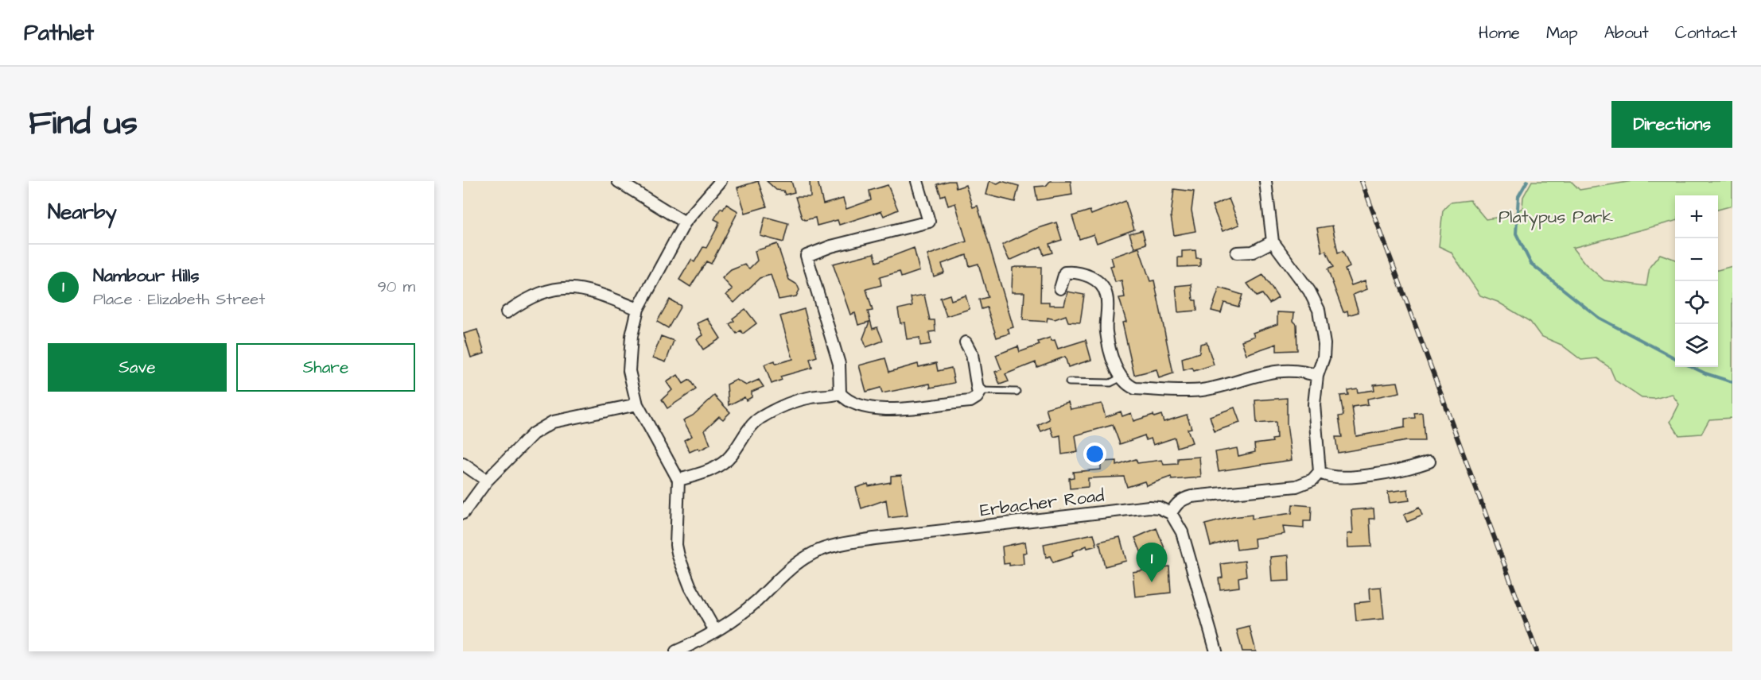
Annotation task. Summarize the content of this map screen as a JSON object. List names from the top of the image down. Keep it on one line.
{"streets":{"street":["Erbacher Road"]},"parks":["Platypus Park"],"page":{"header":"Pathlet","nav":["Home","Map","About","Contact"],"title":"Find us","buttons":["Directions",["Save","Share"]],"heading":"Nearby","map_buttons":["+","−"],"list":[{"mark":"1","name":"Nambour Hills","note":"Place · Elizabeth Street","value":"90 m"}],"pins":"1"}}
